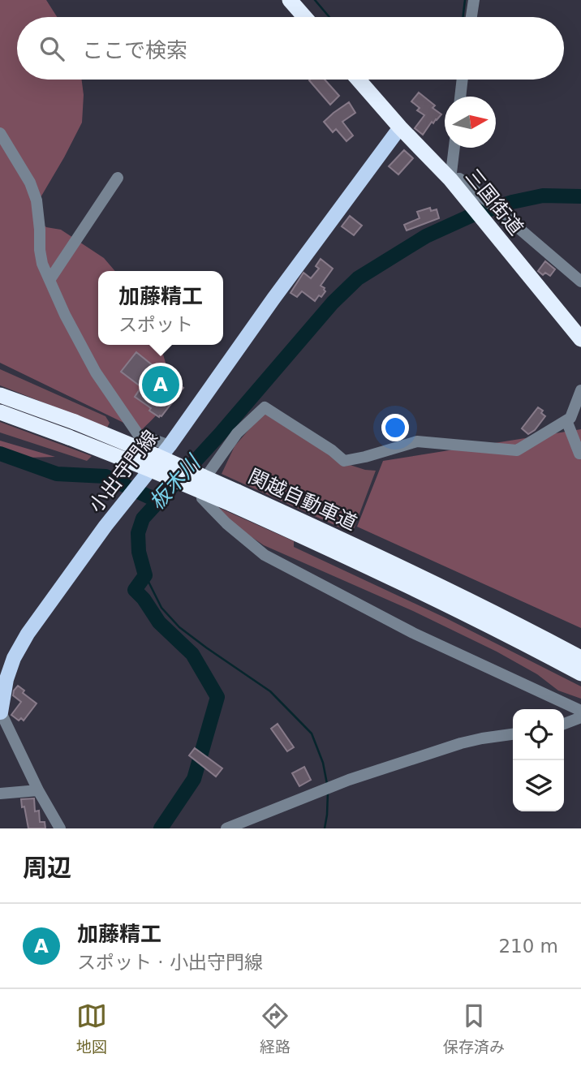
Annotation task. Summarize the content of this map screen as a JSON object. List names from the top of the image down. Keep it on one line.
{"streets":{"highway":["三国街道","関越自動車道"],"main road":["小出守門線"]},"crossings":[["三国街道","小出守門線"]],"water":["板木川"],"north":"right","page":{"search":"ここで検索","popup":["加藤精工","スポット"],"pins":"A","heading":"周辺","list":[{"mark":"A","name":"加藤精工","note":"スポット · 小出守門線","value":"210 m"}],"nav":["地図","経路","保存済み"]}}
